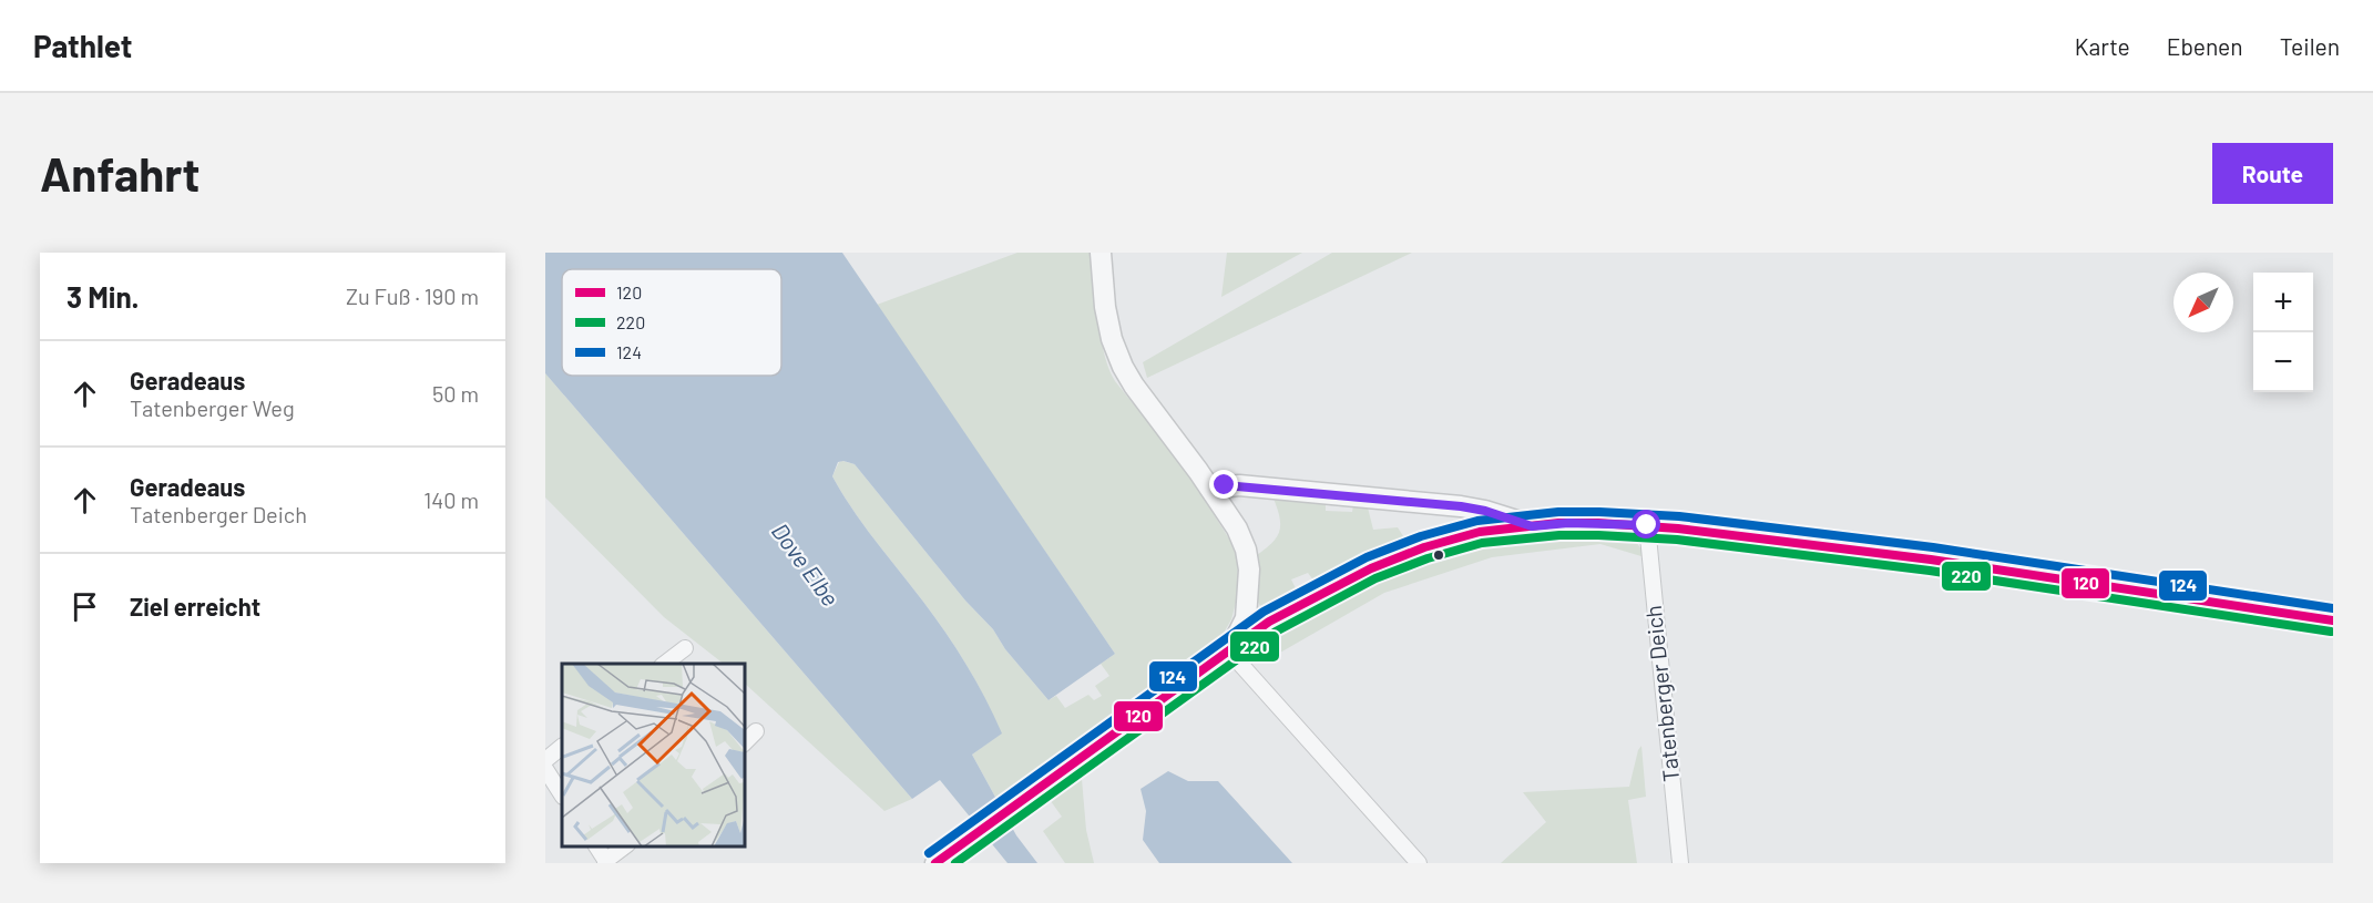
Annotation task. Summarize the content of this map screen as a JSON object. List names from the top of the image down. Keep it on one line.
{"streets":{"street":["Tatenberger Deich"]},"water":["Dove Elbe"],"lines":["transit line 124","transit line 120","transit line 220"],"legend":["120","220","124"],"north":"bottom left","page":{"header":"Pathlet","nav":["Karte","Ebenen","Teilen"],"buttons":"Route","title":"Anfahrt","heading":["3 Min.","Zu Fuß · 190 m"],"map_buttons":["+","−"],"list":[["Geradeaus","Tatenberger Weg","50 m"],["Geradeaus","Tatenberger Deich","140 m"],"Ziel erreicht"]}}
